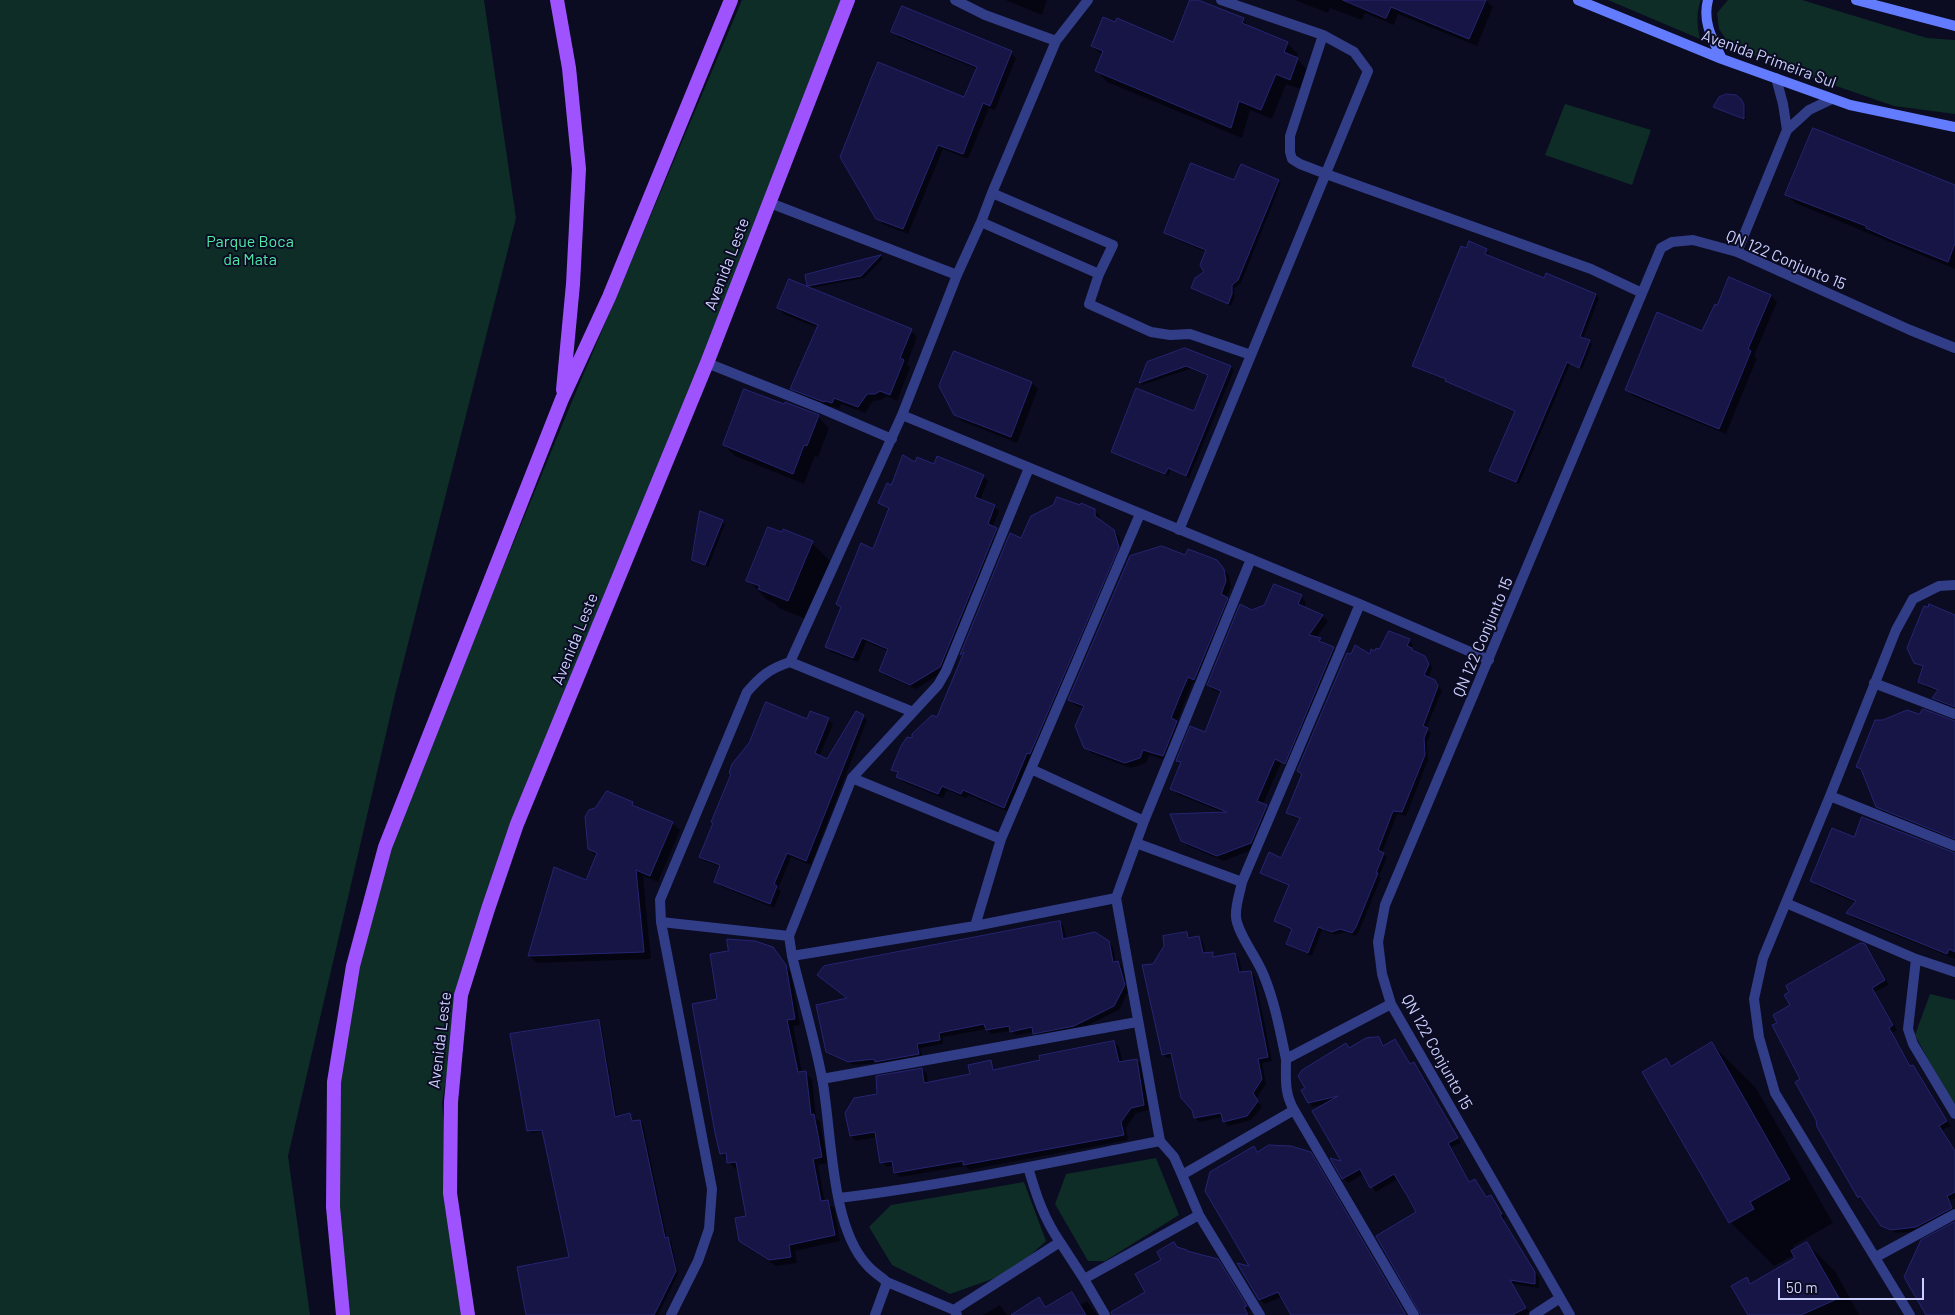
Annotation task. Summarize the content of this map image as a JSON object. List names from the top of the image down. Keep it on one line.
{"streets":{"main road":["Avenida Primeira Sul","Avenida Leste"],"street":["QN 122 Conjunto 15"]},"parks":["Parque Boca da Mata"],"scale_bar":"50 m"}
